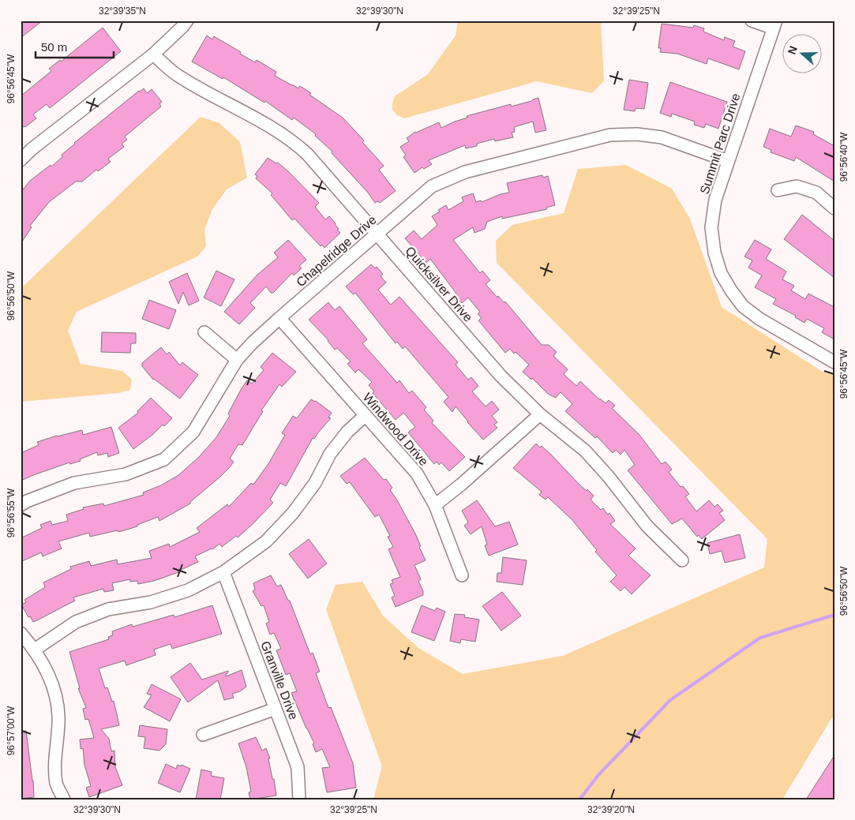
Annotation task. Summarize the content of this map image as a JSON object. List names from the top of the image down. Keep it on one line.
{"streets":{"street":["Summit Parc Drive","Chapelridge Drive","Quicksilver Drive","Windwood Drive","Granville Drive"]},"crossings":[["Summit Parc Drive","Chapelridge Drive"],["Chapelridge Drive","Quicksilver Drive"],["Chapelridge Drive","Windwood Drive"]],"scale_bar":"50 m","north":"left","coordinates":["32°39'35\"N","32°39'30\"N","32°39'25\"N","96°56'45\"W","96°56'40\"W","96°56'50\"W","96°56'55\"W","96°57'00\"W","32°39'20\"N"]}
